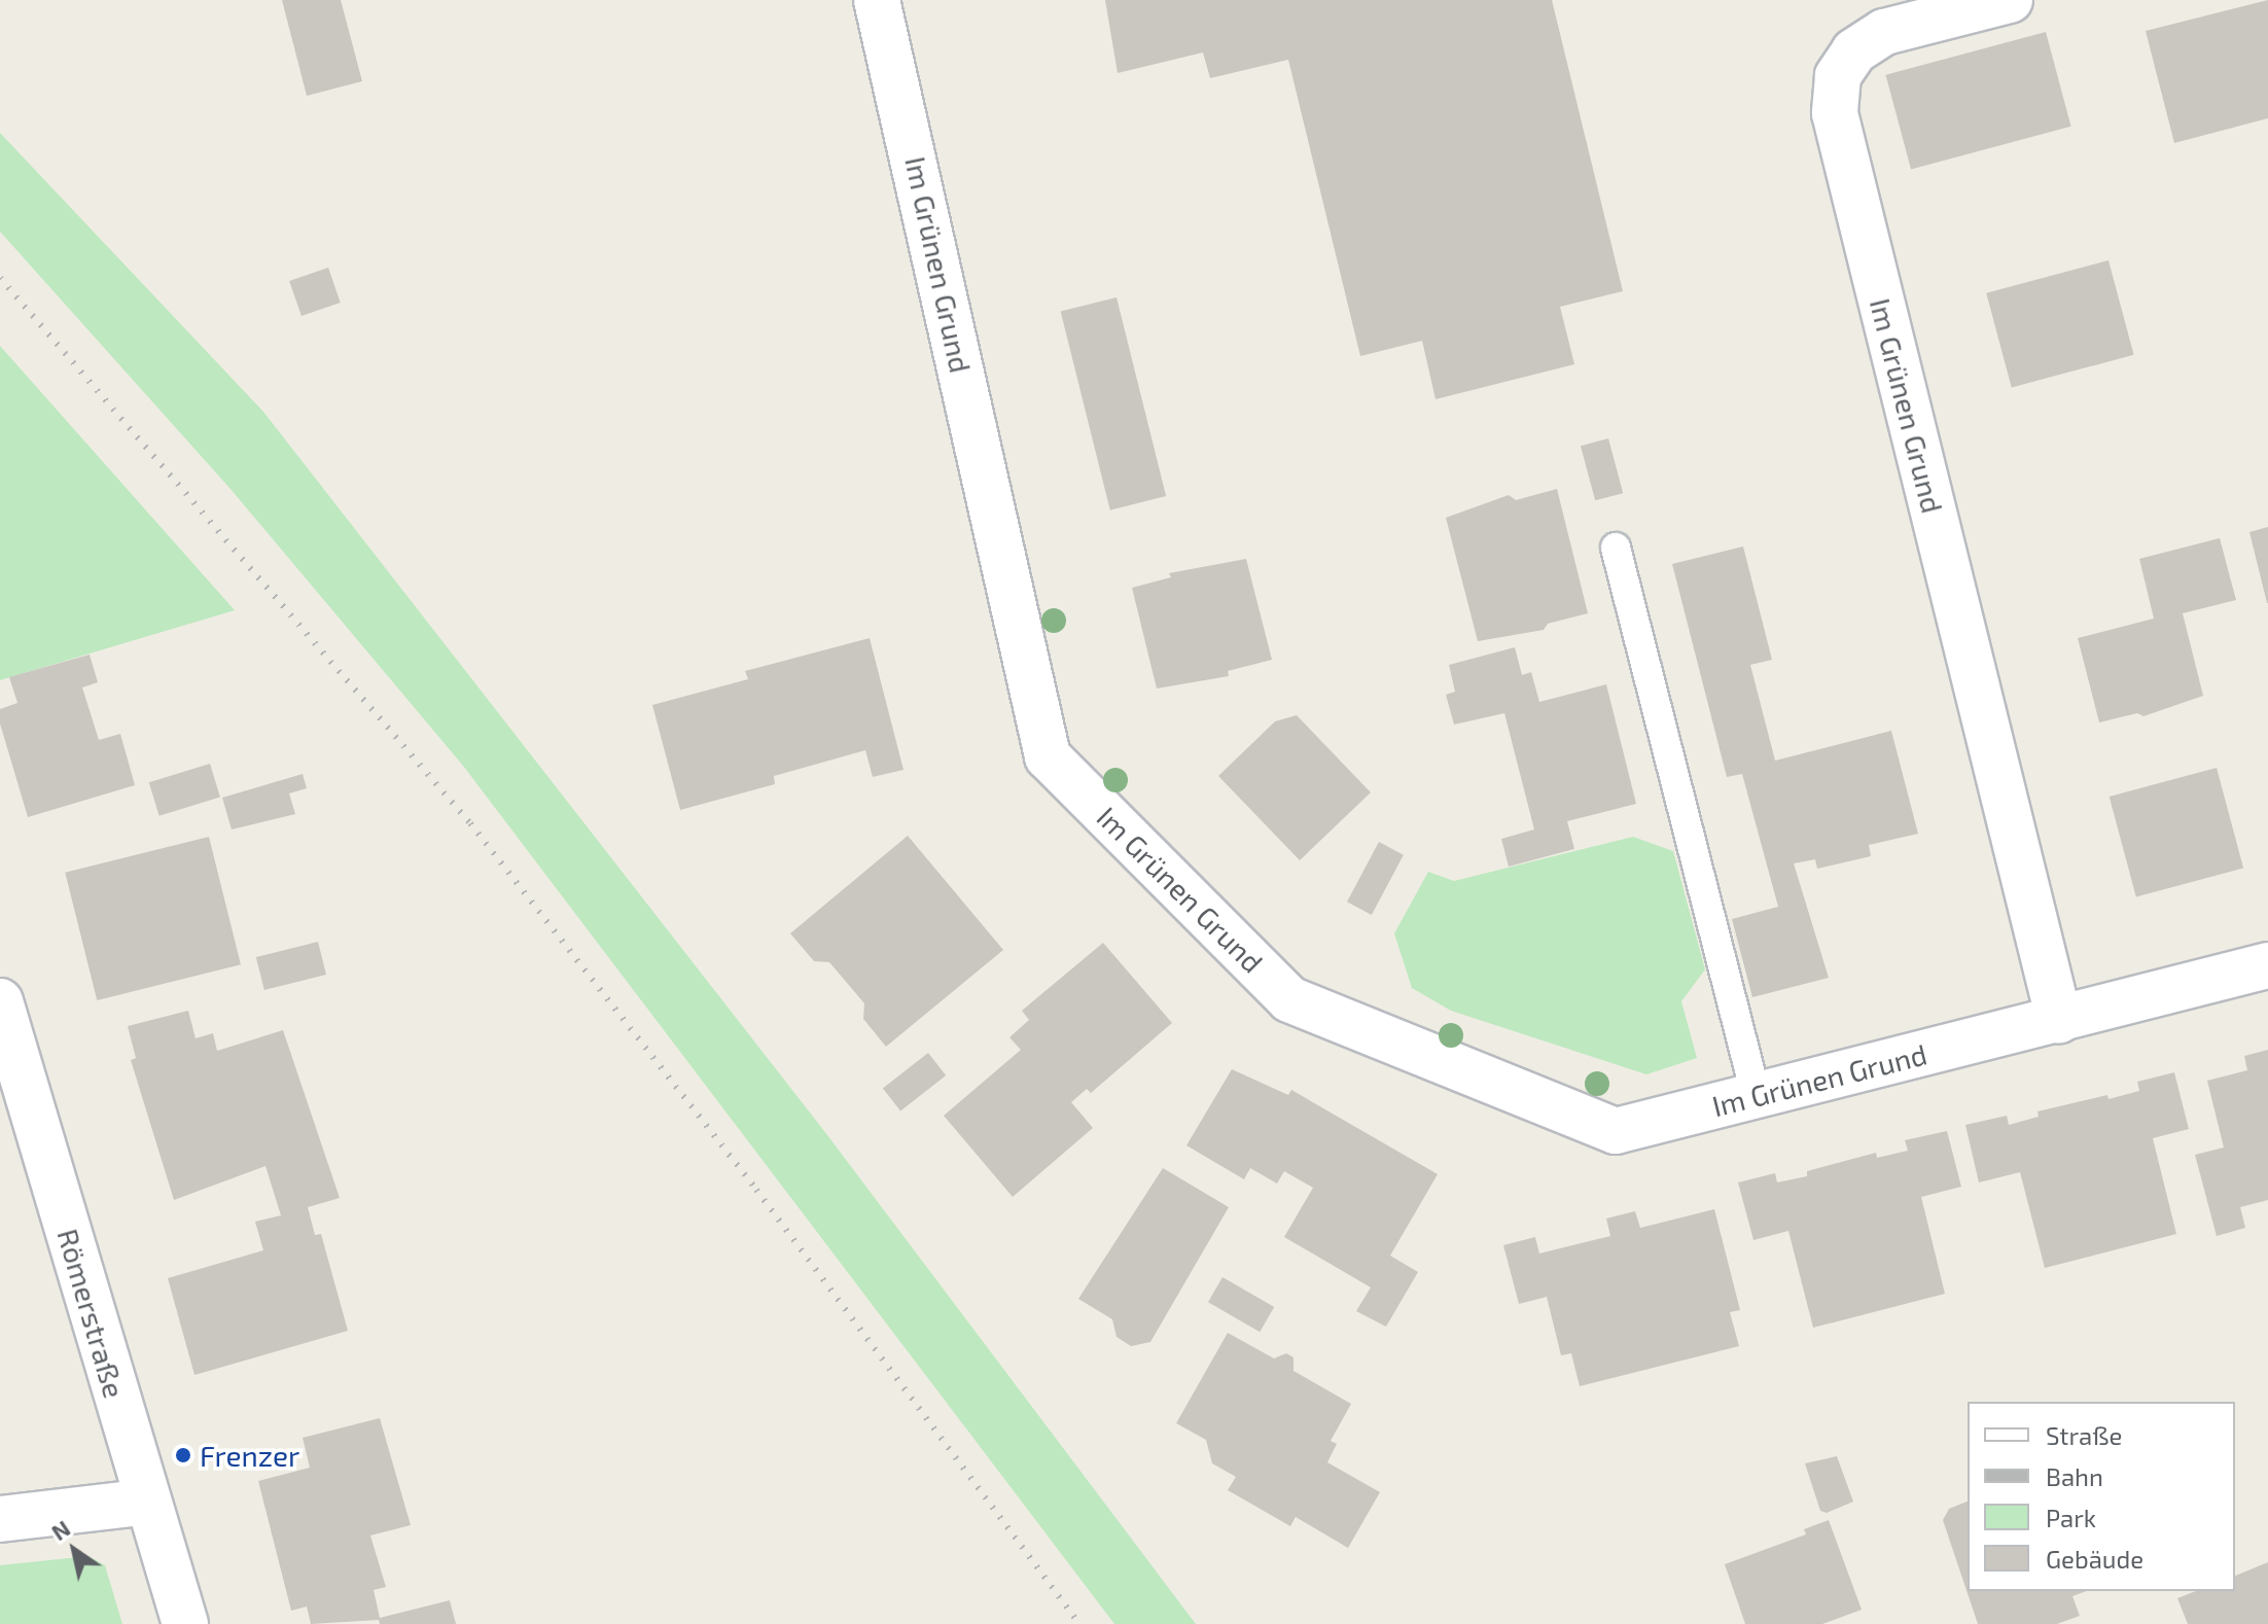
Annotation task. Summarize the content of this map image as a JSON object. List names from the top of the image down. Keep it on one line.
{"streets":{"street":["Im Grünen Grund","Römerstraße"]},"places":["Frenzer"],"legend":["Straße","Bahn","Park","Gebäude"],"north":"top left"}
